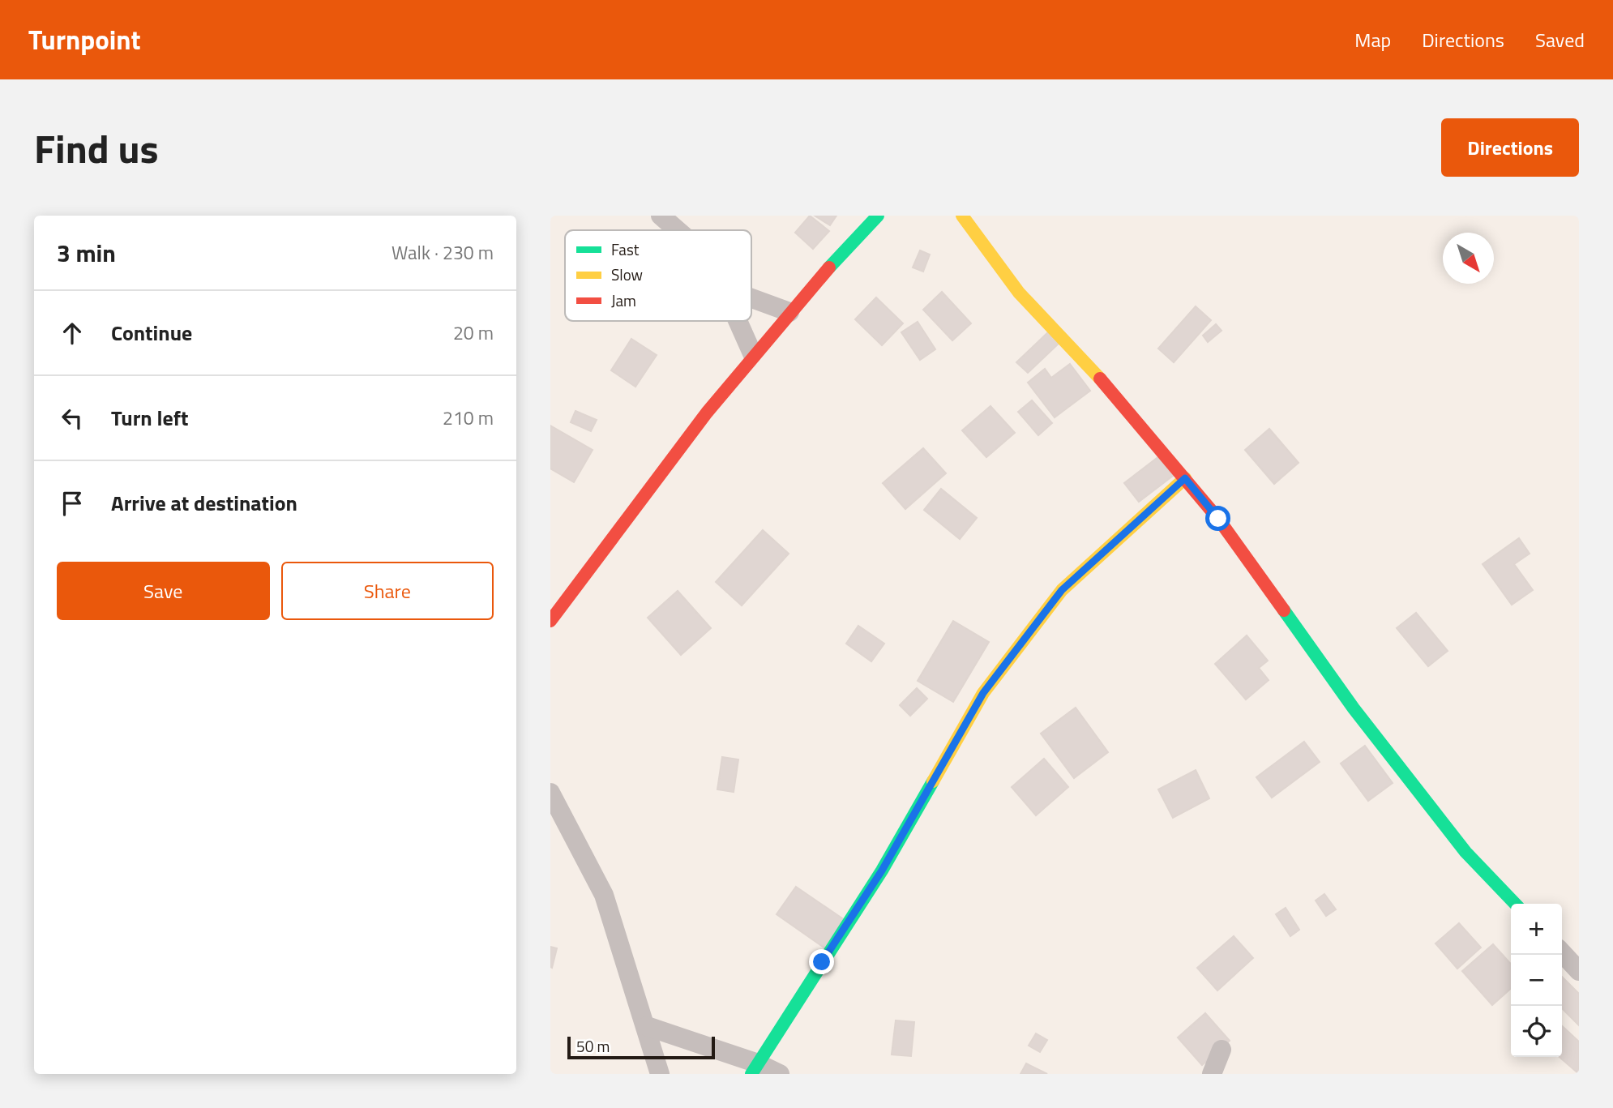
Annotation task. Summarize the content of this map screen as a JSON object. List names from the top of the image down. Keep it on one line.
{"legend":["Fast","Slow","Jam"],"scale_bar":"50 m","north":"bottom right","page":{"header":"Turnpoint","nav":["Map","Directions","Saved"],"title":"Find us","buttons":["Directions",["Save","Share"]],"heading":["3 min","Walk · 230 m"],"list":[["Continue","20 m"],["Turn left","210 m"],"Arrive at destination"],"map_buttons":["+","−"],"scale":"50 m"}}
